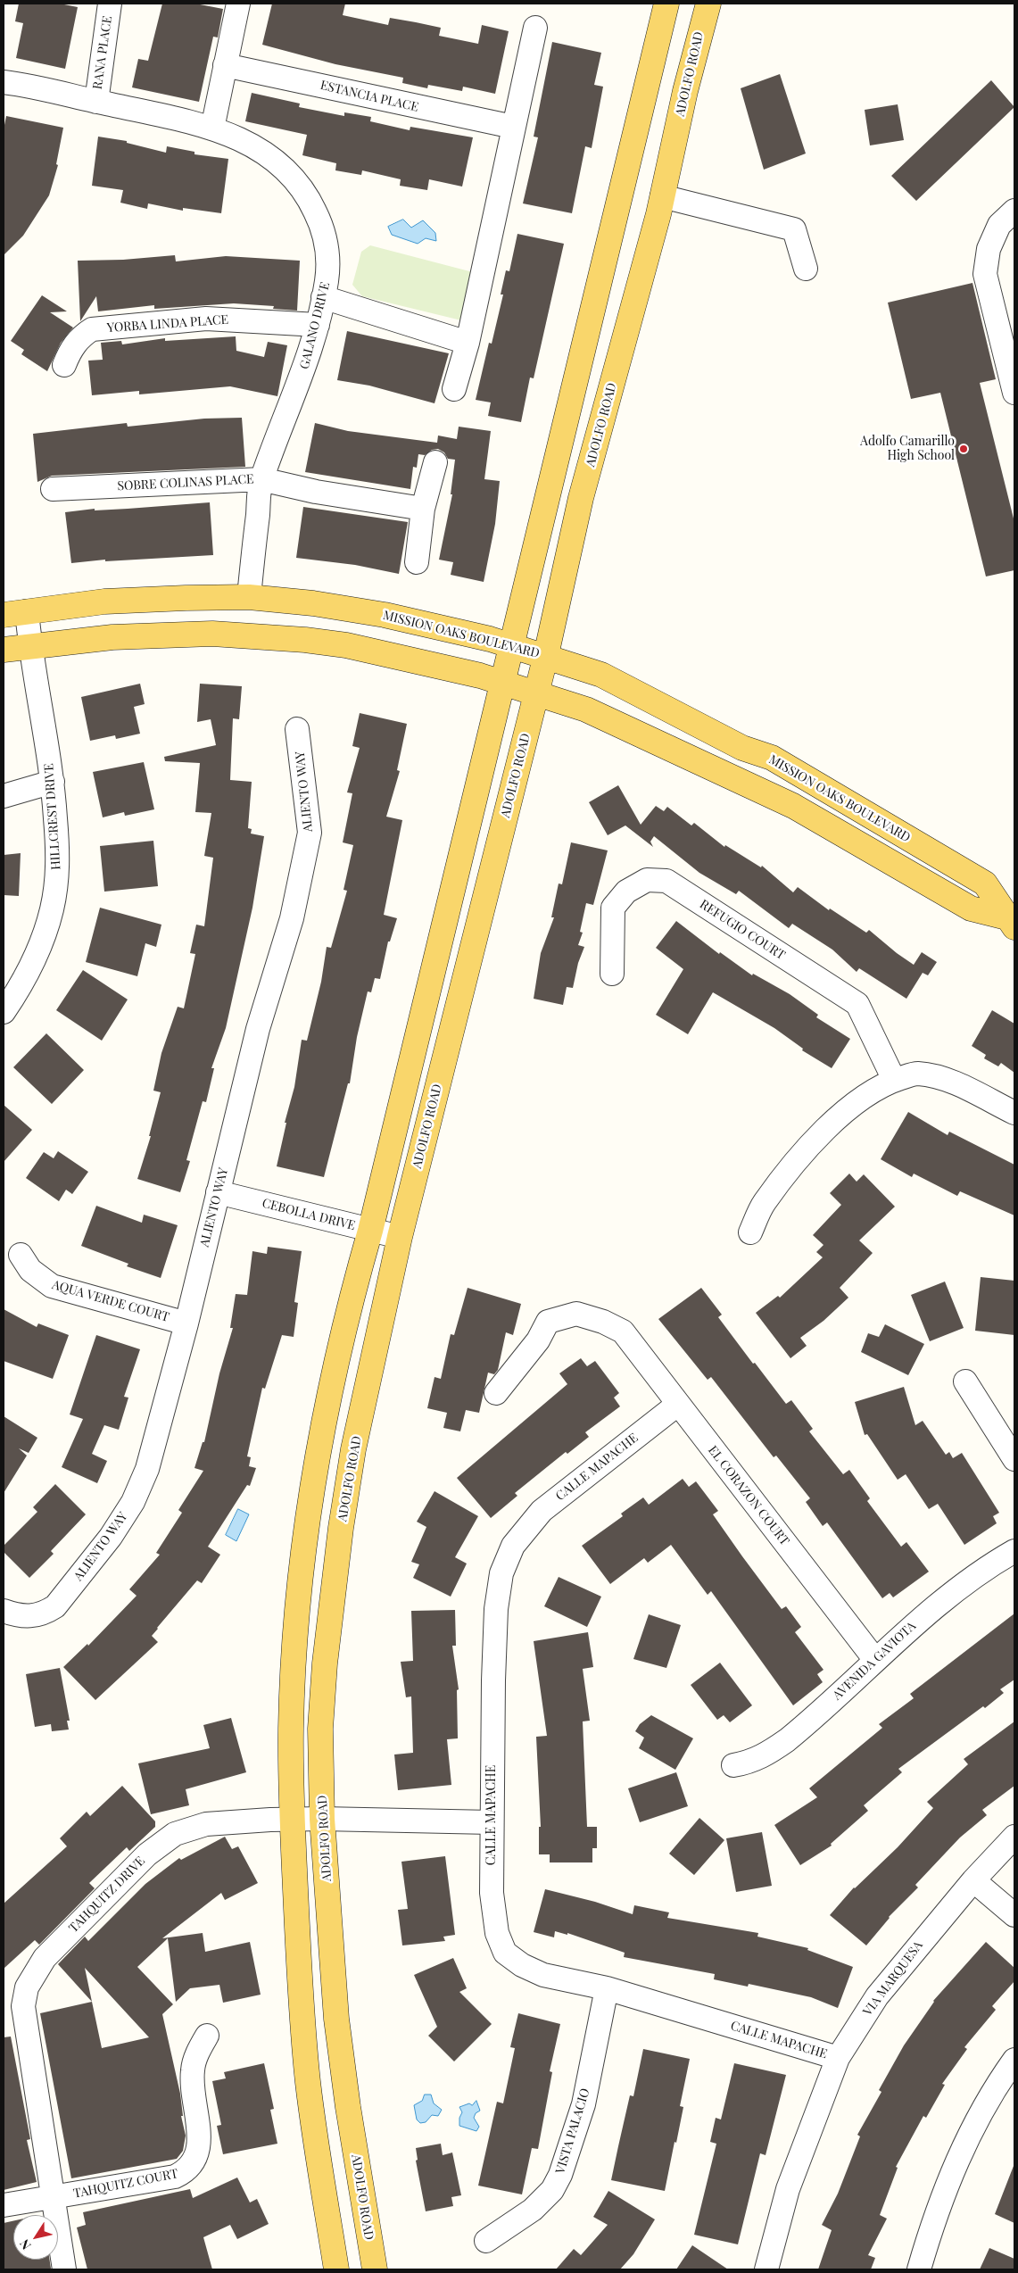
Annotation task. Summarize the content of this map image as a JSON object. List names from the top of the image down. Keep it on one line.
{"streets":{"main road":["ADOLFO ROAD","MISSION OAKS BOULEVARD"],"street":["RANA PLACE","ESTANCIA PLACE","YORBA LINDA PLACE","GALANO DRIVE","SOBRE COLINAS PLACE","ALIENTO WAY","HILLCREST DRIVE","REFUGIO COURT","CEBOLLA DRIVE","AQUA VERDE COURT","CALLE MAPACHE","EL CORAZON COURT","AVENIDA GAVIOTA","TAHQUITZ DRIVE","VIA MARQUESA","VISTA PALACIO","TAHQUITZ COURT"]},"crossings":[["RANA PLACE","GALANO DRIVE"],["ADOLFO ROAD","MISSION OAKS BOULEVARD"],["ADOLFO ROAD","CEBOLLA DRIVE"],["ADOLFO ROAD","TAHQUITZ DRIVE"],["YORBA LINDA PLACE","GALANO DRIVE"],["GALANO DRIVE","SOBRE COLINAS PLACE"],["GALANO DRIVE","MISSION OAKS BOULEVARD"],["MISSION OAKS BOULEVARD","HILLCREST DRIVE"],["ALIENTO WAY","CEBOLLA DRIVE"],["ALIENTO WAY","AQUA VERDE COURT"],["CALLE MAPACHE","EL CORAZON COURT"],["CALLE MAPACHE","TAHQUITZ DRIVE"],["CALLE MAPACHE","VIA MARQUESA"],["CALLE MAPACHE","VISTA PALACIO"],["EL CORAZON COURT","AVENIDA GAVIOTA"],["TAHQUITZ DRIVE","TAHQUITZ COURT"]],"places":["Adolfo Camarillo High School"],"north":"bottom left"}
